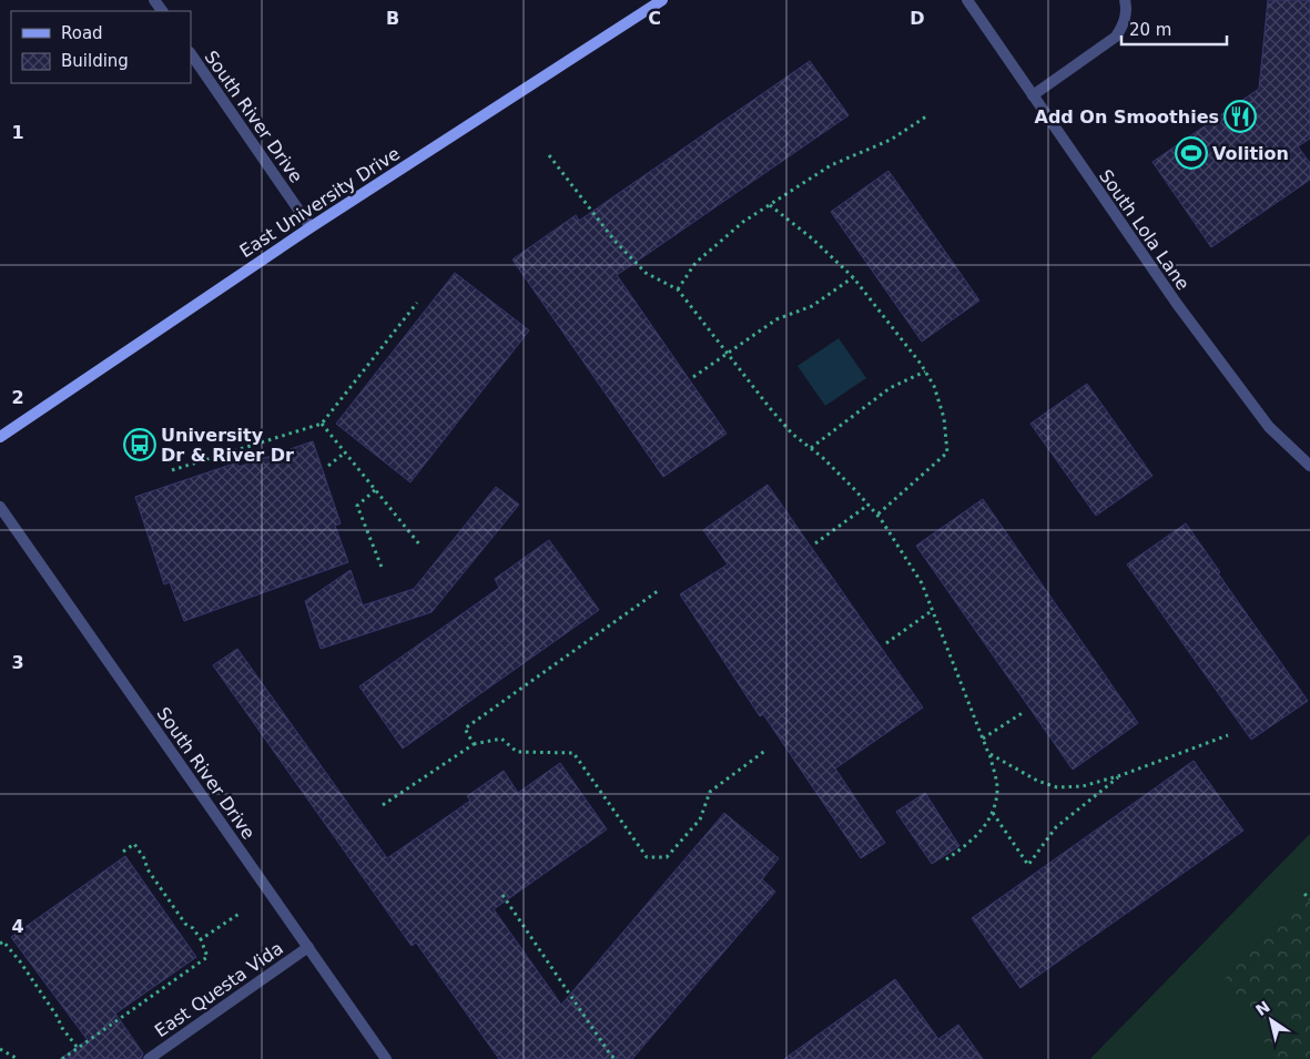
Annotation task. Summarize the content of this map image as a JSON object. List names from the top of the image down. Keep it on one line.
{"streets":{"main road":["East University Drive"],"street":["South River Drive","South Lola Lane","East Questa Vida"]},"crossings":[["South River Drive","East University Drive"],["South River Drive","East Questa Vida"]],"places":{"restaurant":["Add On Smoothies"],"sports":["Volition"],"bus stop":["University Dr & River Dr"]},"legend":["Road","Building"],"scale_bar":"20 m","north":"top left","grid":{"columns":["B","C","D"],"rows":["1","2","3","4"]}}
